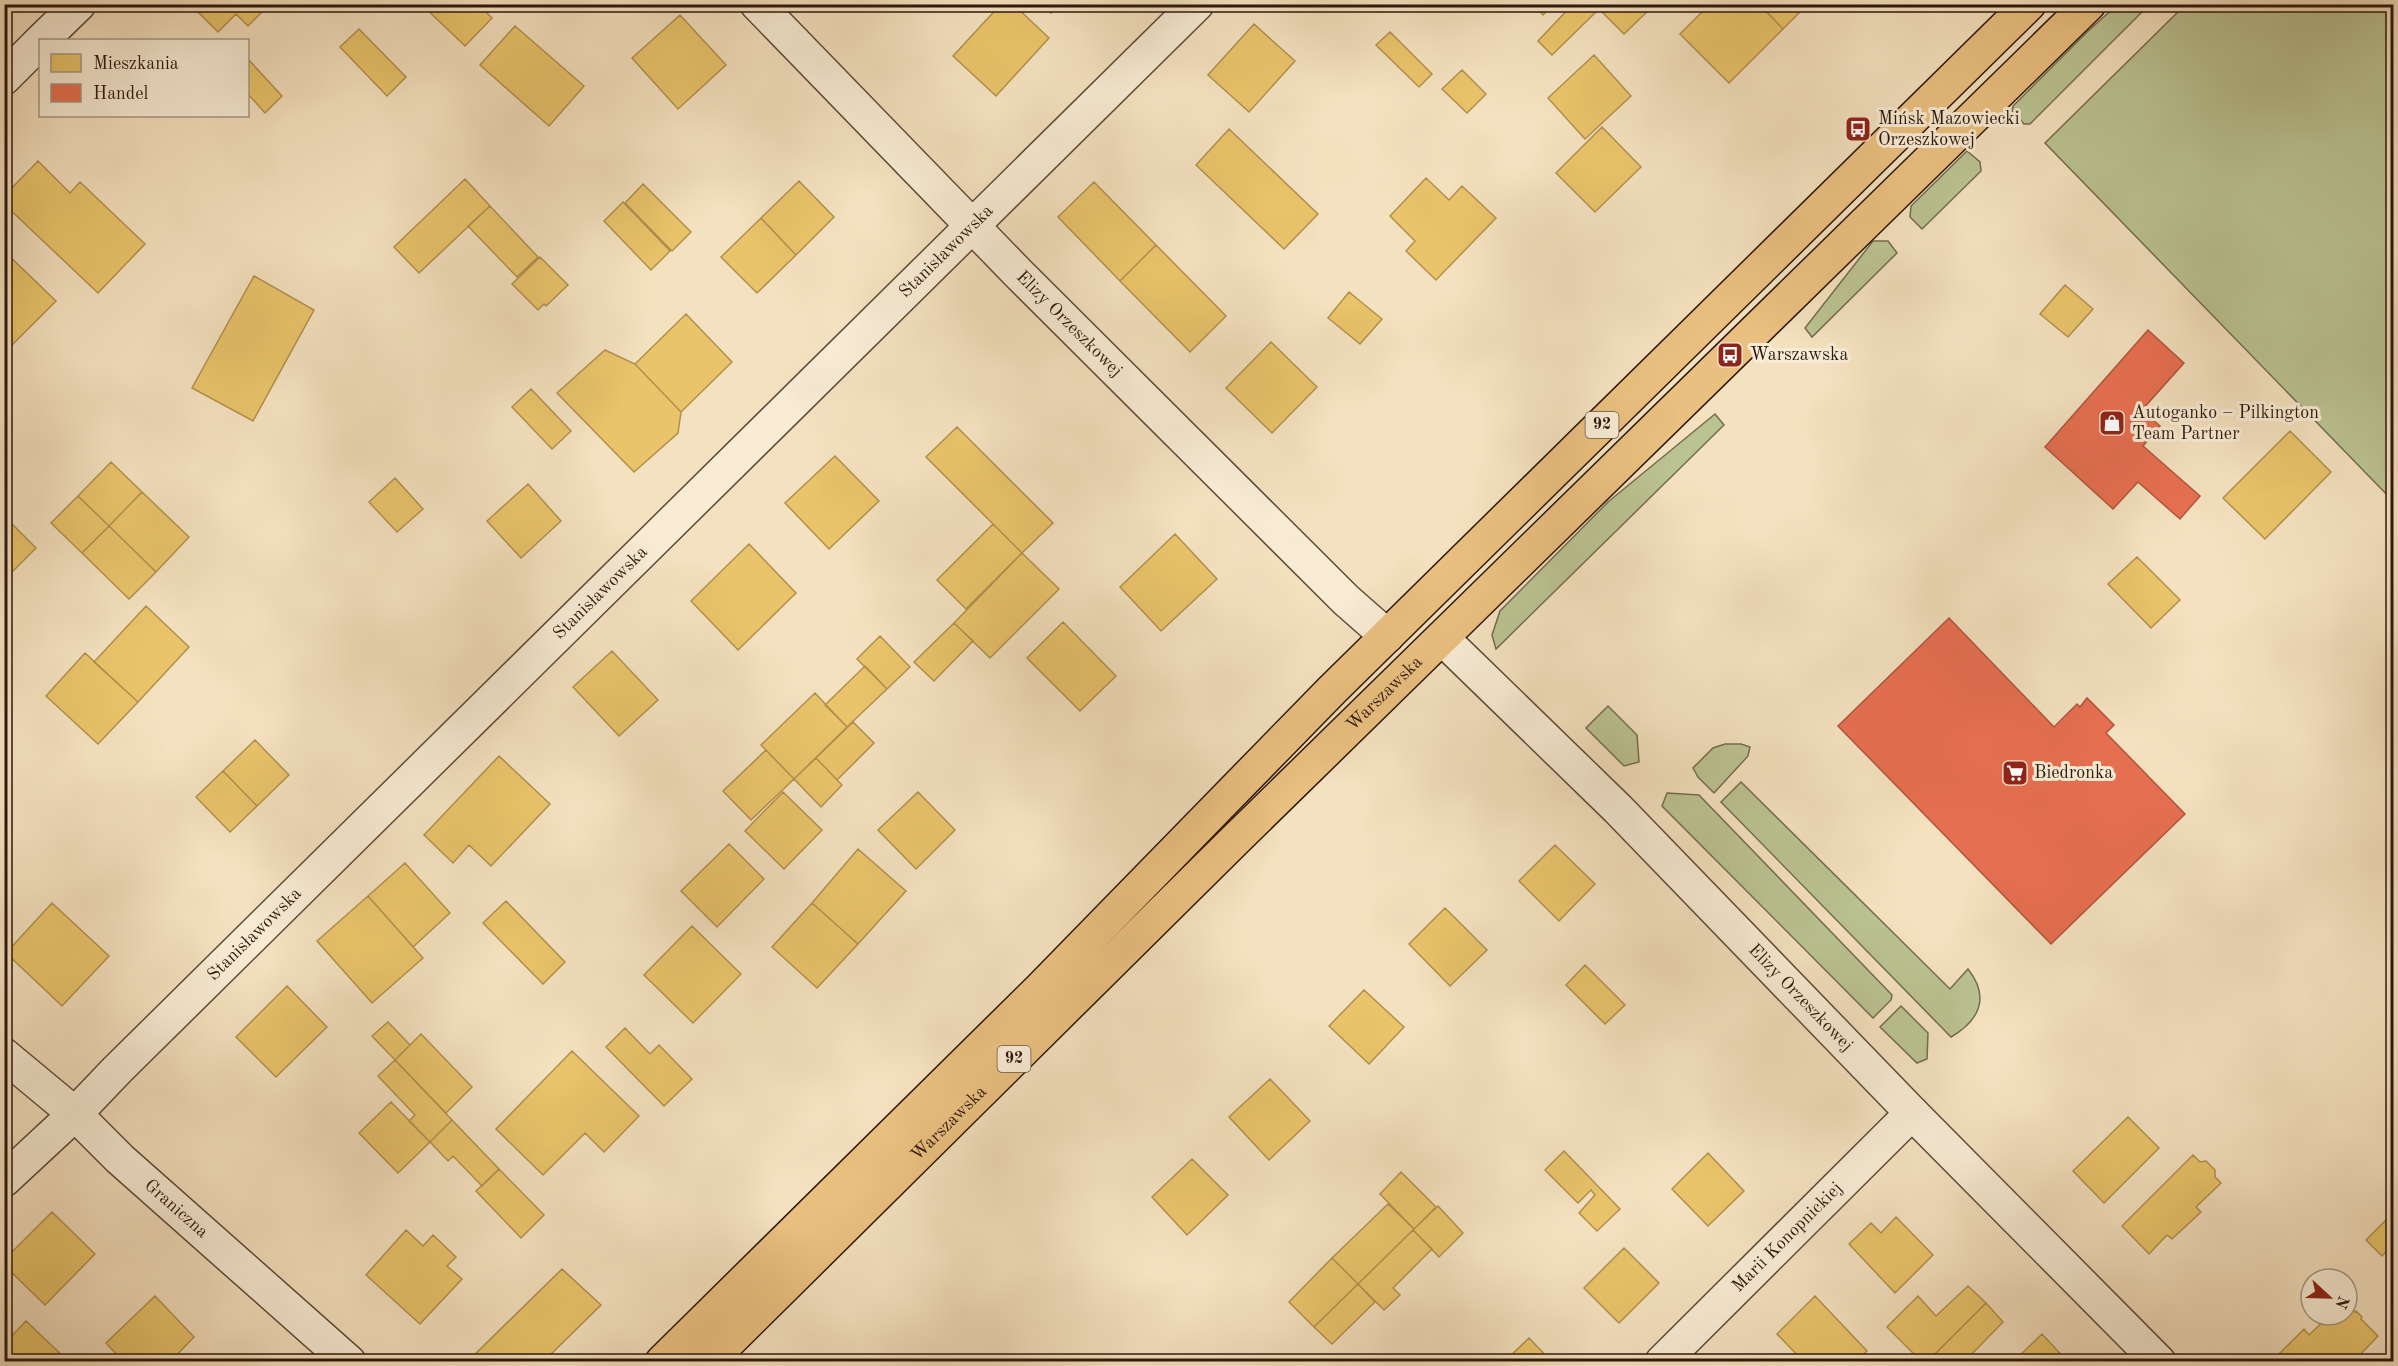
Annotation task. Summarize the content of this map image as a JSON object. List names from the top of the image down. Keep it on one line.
{"streets":{"main road":["92","Warszawska"],"street":["Stanisławowska","Elizy Orzeszkowej","Graniczna","Marii Konopnickiej"]},"crossings":[["Stanisławowska","Elizy Orzeszkowej"],["Stanisławowska","Graniczna"],["Elizy Orzeszkowej","Warszawska"],["Elizy Orzeszkowej","Marii Konopnickiej"]],"places":{"bus stop":["Mińsk Mazowiecki Orzeszkowej","Warszawska"],"shop":["Autoganko – Pilkington Team Partner"],"supermarket":["Biedronka"]},"legend":["Mieszkania","Handel"],"north":"right"}
